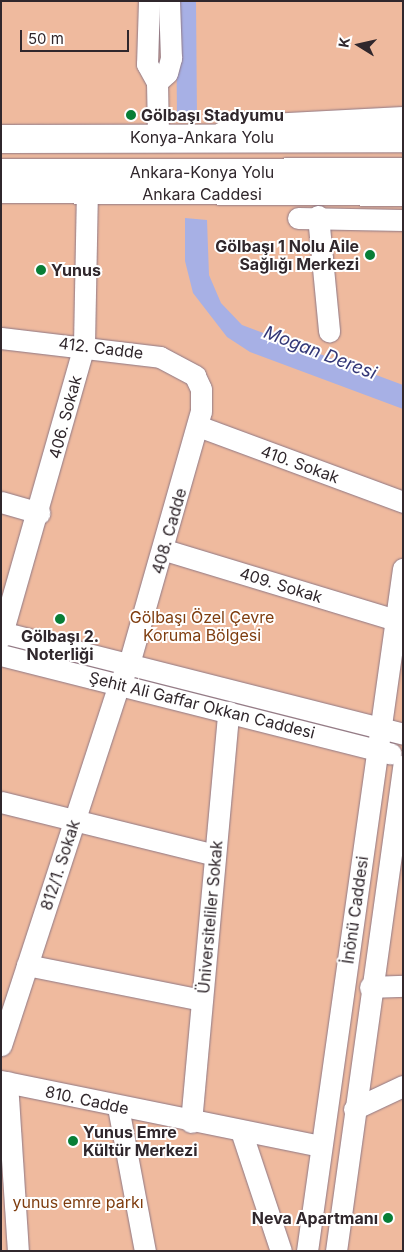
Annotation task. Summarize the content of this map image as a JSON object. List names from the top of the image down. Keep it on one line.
{"streets":{"highway":["Konya-Ankara Yolu","Ankara-Konya Yolu"],"street":["Ankara Caddesi","412. Cadde","406. Sokak","410. Sokak","408. Cadde","409. Sokak","Şehit Ali Gaffar Okkan Caddesi","812/1. Sokak","İnönü Caddesi","Üniversiteliler Sokak","810. Cadde"]},"crossings":[["Ankara Caddesi","406. Sokak"],["412. Cadde","406. Sokak"],["412. Cadde","408. Cadde"],["406. Sokak","Şehit Ali Gaffar Okkan Caddesi"],["410. Sokak","408. Cadde"],["408. Cadde","409. Sokak"],["408. Cadde","Şehit Ali Gaffar Okkan Caddesi"],["408. Cadde","812/1. Sokak"],["409. Sokak","İnönü Caddesi"],["Şehit Ali Gaffar Okkan Caddesi","812/1. Sokak"],["Şehit Ali Gaffar Okkan Caddesi","İnönü Caddesi"],["Şehit Ali Gaffar Okkan Caddesi","Üniversiteliler Sokak"],["İnönü Caddesi","810. Cadde"],["Üniversiteliler Sokak","810. Cadde"]],"water":["Mogan Deresi"],"parks":["Gölbaşı Özel Çevre Koruma Bölgesi","yunus emre parkı"],"places":["Gölbaşı Stadyumu","Gölbaşı 1 Nolu Aile Sağlığı Merkezi","Yunus","Gölbaşı 2. Noterliği","Yunus Emre Kültür Merkezi","Neva Apartmanı"],"scale_bar":"50 m","north":"left"}
